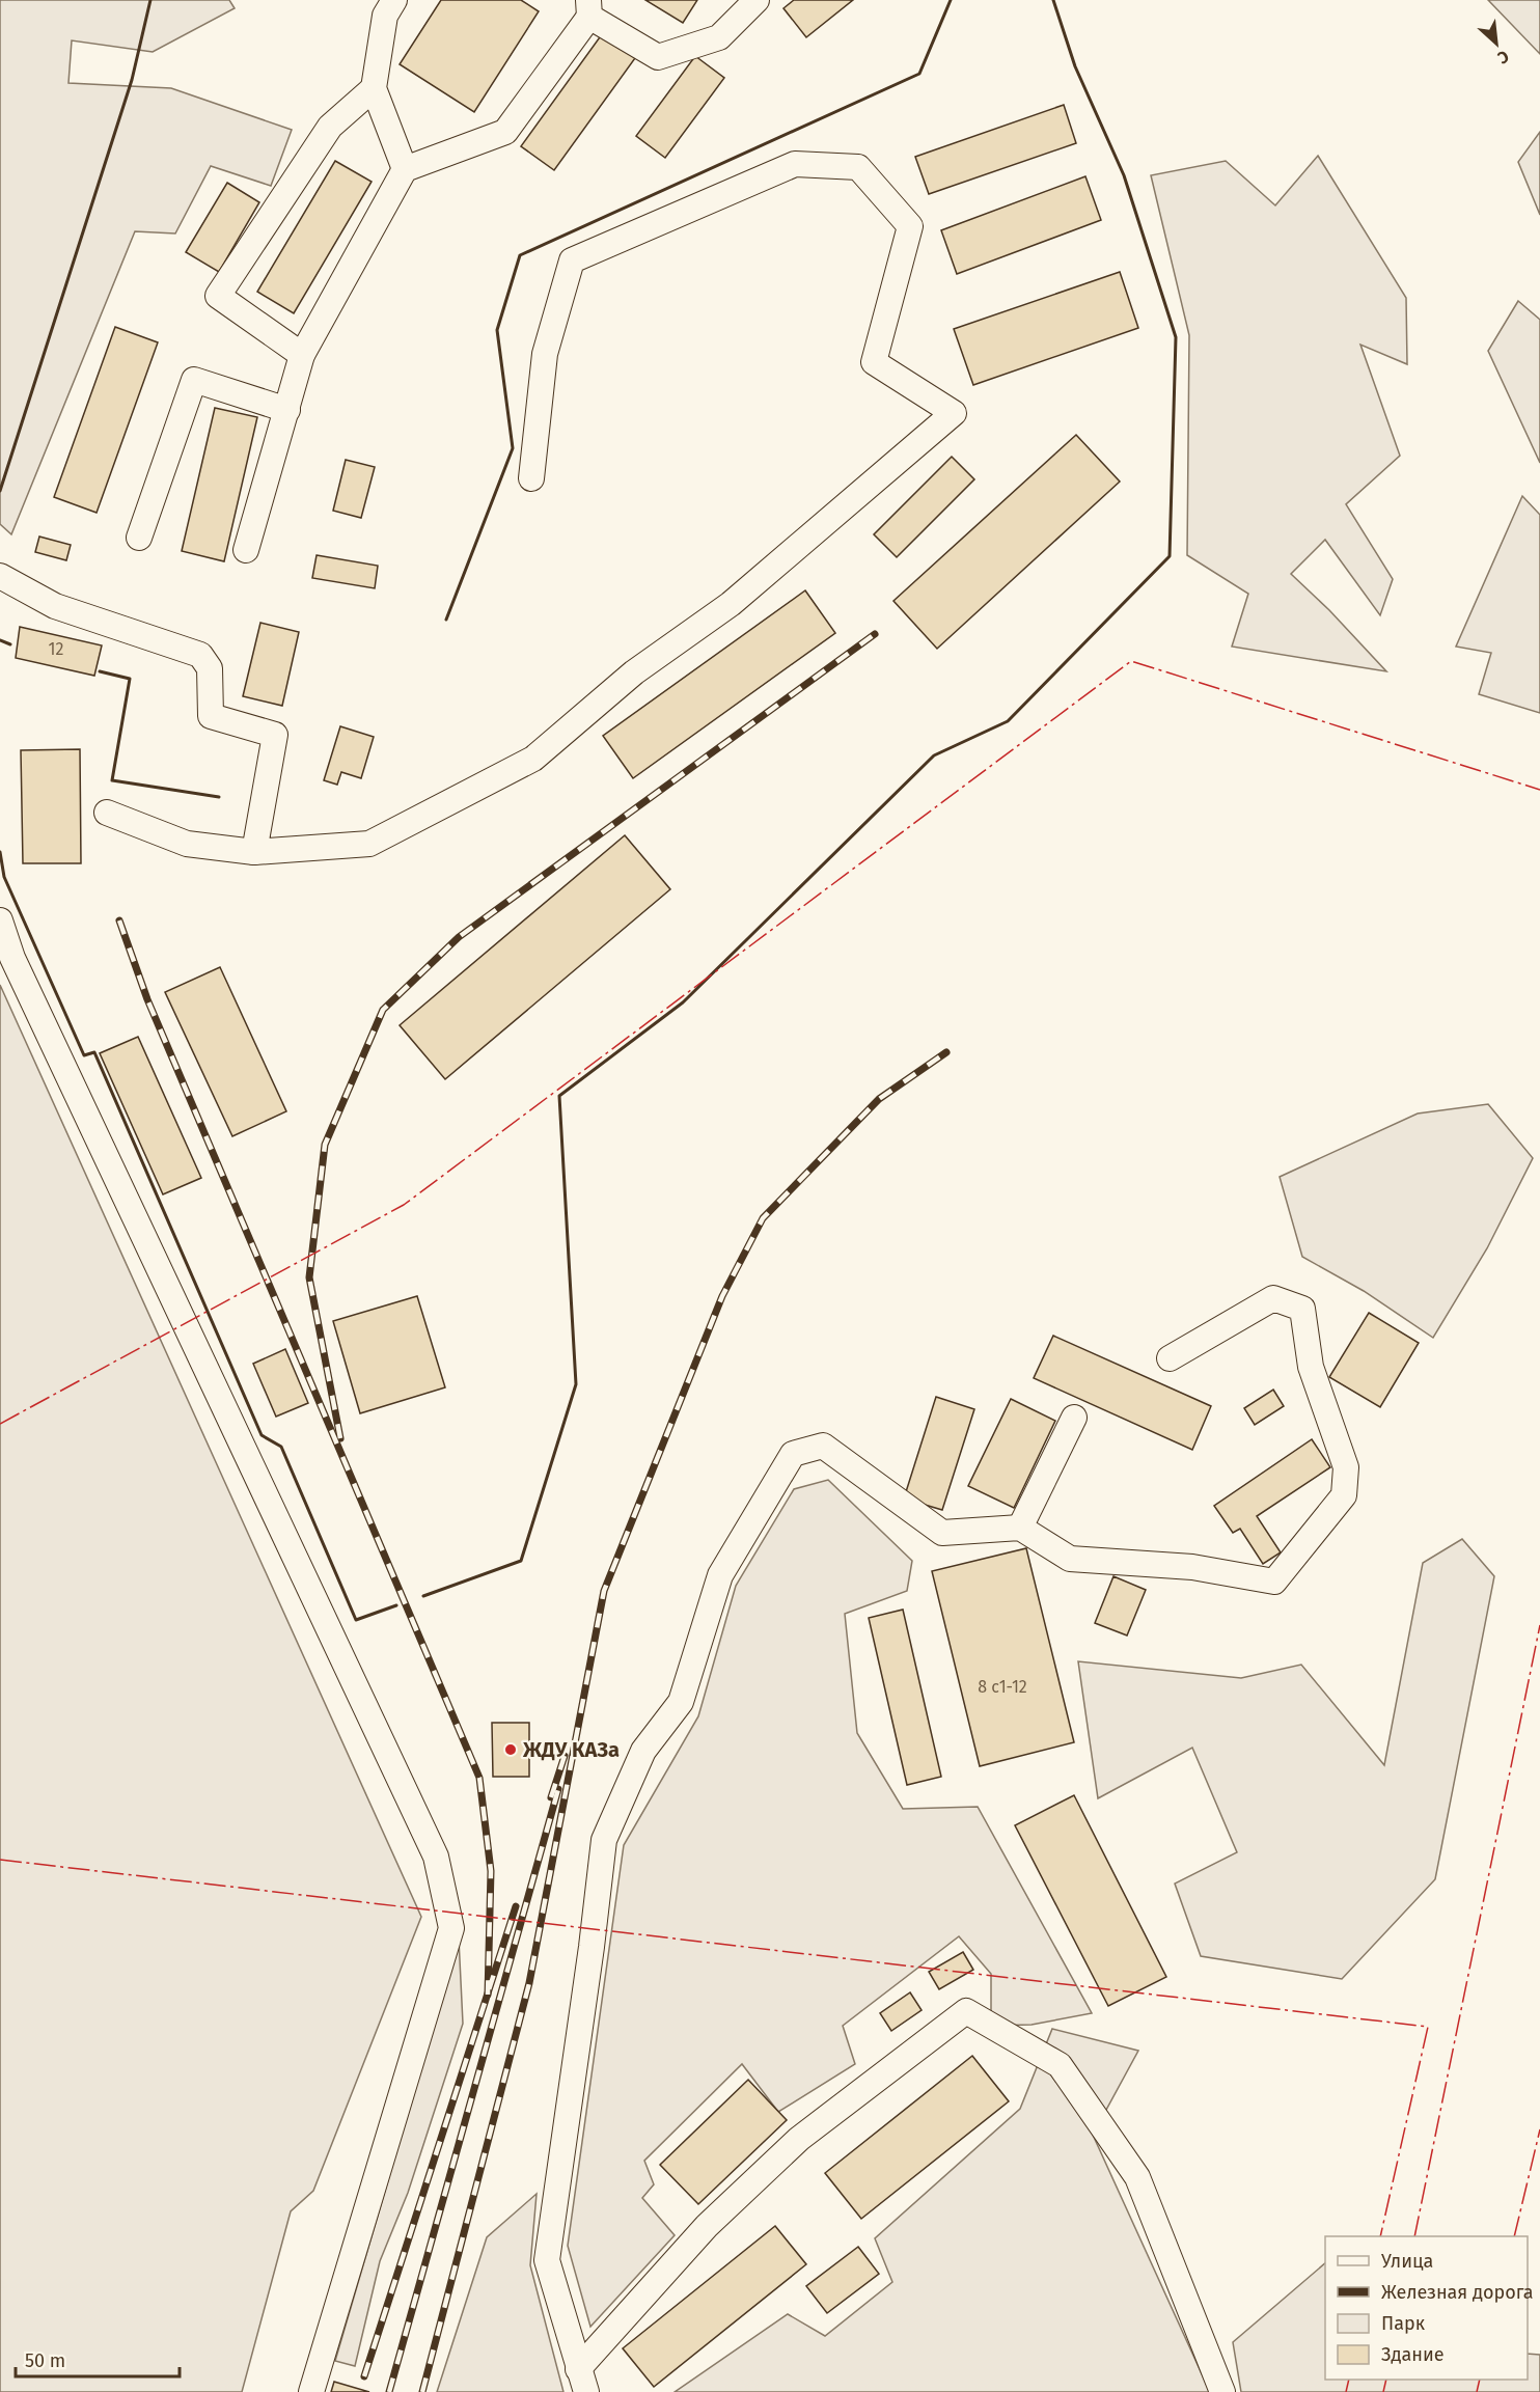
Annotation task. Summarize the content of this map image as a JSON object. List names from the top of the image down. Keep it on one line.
{"places":["ЖДУ КАЗа"],"house_numbers":["12","8 с1-12"],"legend":["Улица","Железная дорога","Парк","Здание"],"scale_bar":"50 m","north":"bottom right"}
